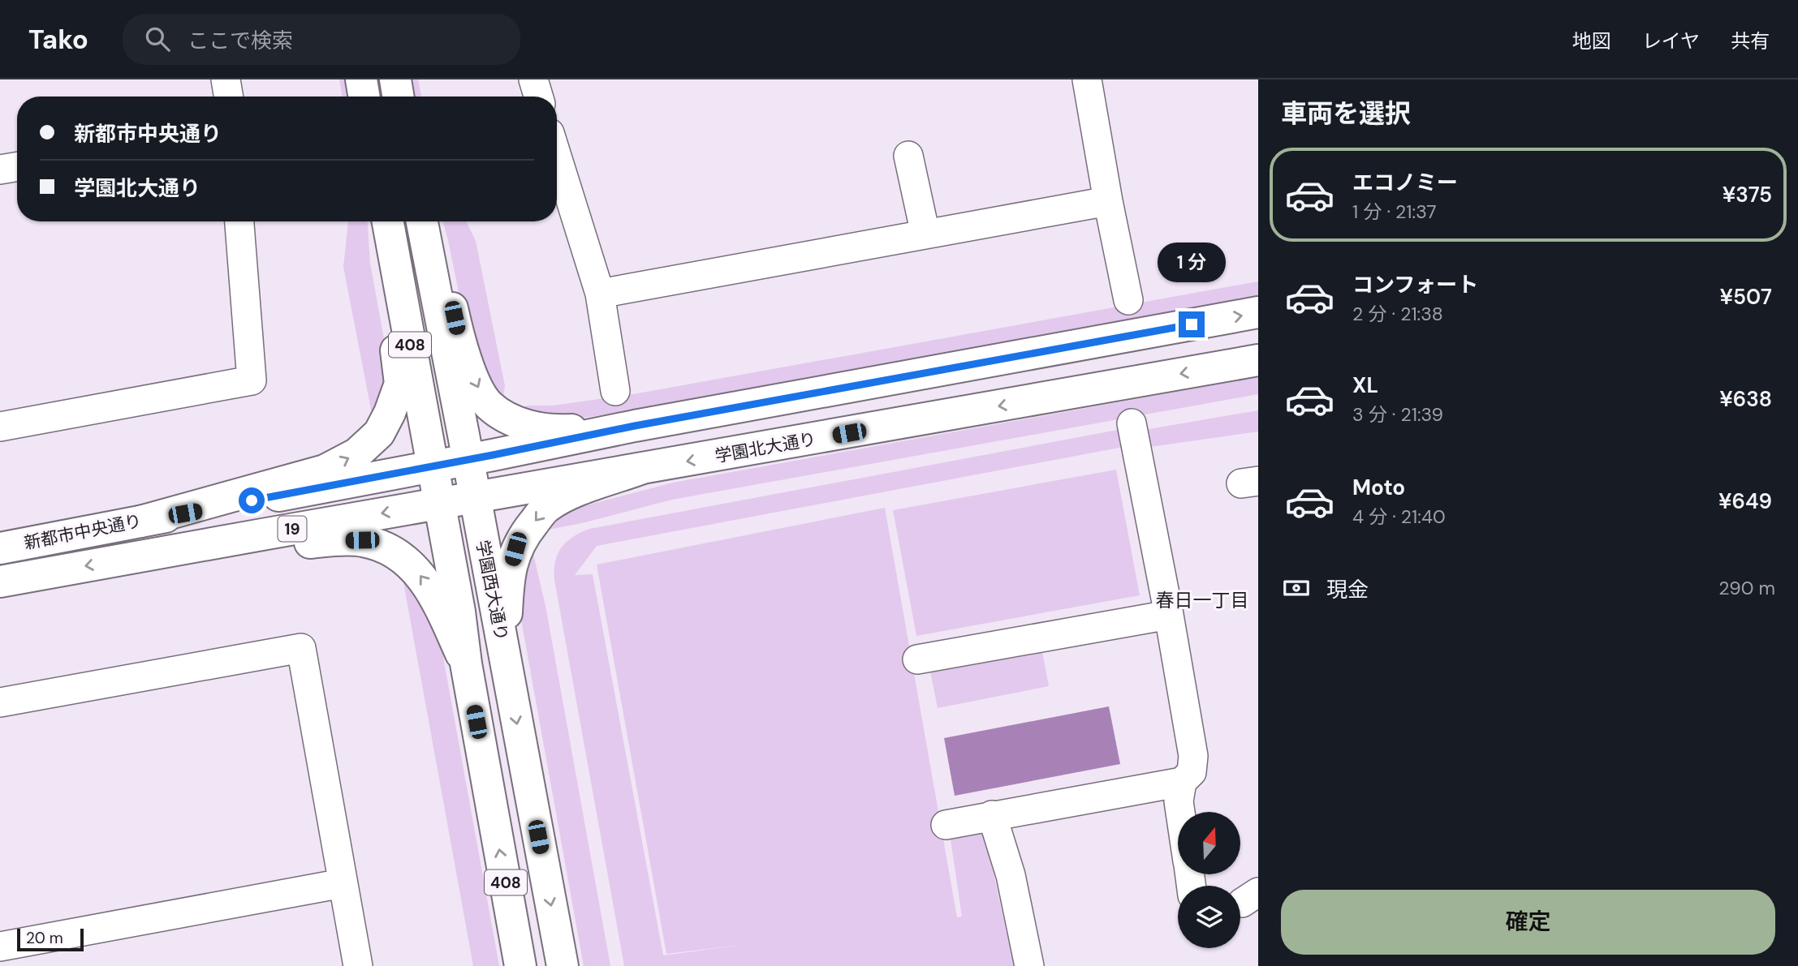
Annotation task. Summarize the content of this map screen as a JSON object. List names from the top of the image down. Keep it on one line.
{"streets":{"main road":["408","学園北大通り","19","新都市中央通り","学園西大通り"]},"crossings":[["学園北大通り","新都市中央通り"],["学園北大通り","学園西大通り"],["新都市中央通り","学園西大通り"]],"districts":["春日一丁目"],"scale_bar":"20 m","north":"top","page":{"header":"Tako","search":"ここで検索","nav":["地図","レイヤ","共有"],"heading":"車両を選択","banner":["新都市中央通り","学園北大通り"],"list":[{"name":"エコノミー","note":"1 分 · 21:37","value":"¥375"},{"name":"コンフォート","note":"2 分 · 21:38","value":"¥507"},{"name":"XL","note":"3 分 · 21:39","value":"¥638"},{"name":"Moto","note":"4 分 · 21:40","value":"¥649"}],"bubble":"1 分","pay":["現金","290 m"],"buttons":"確定","scale":"20 m"}}
